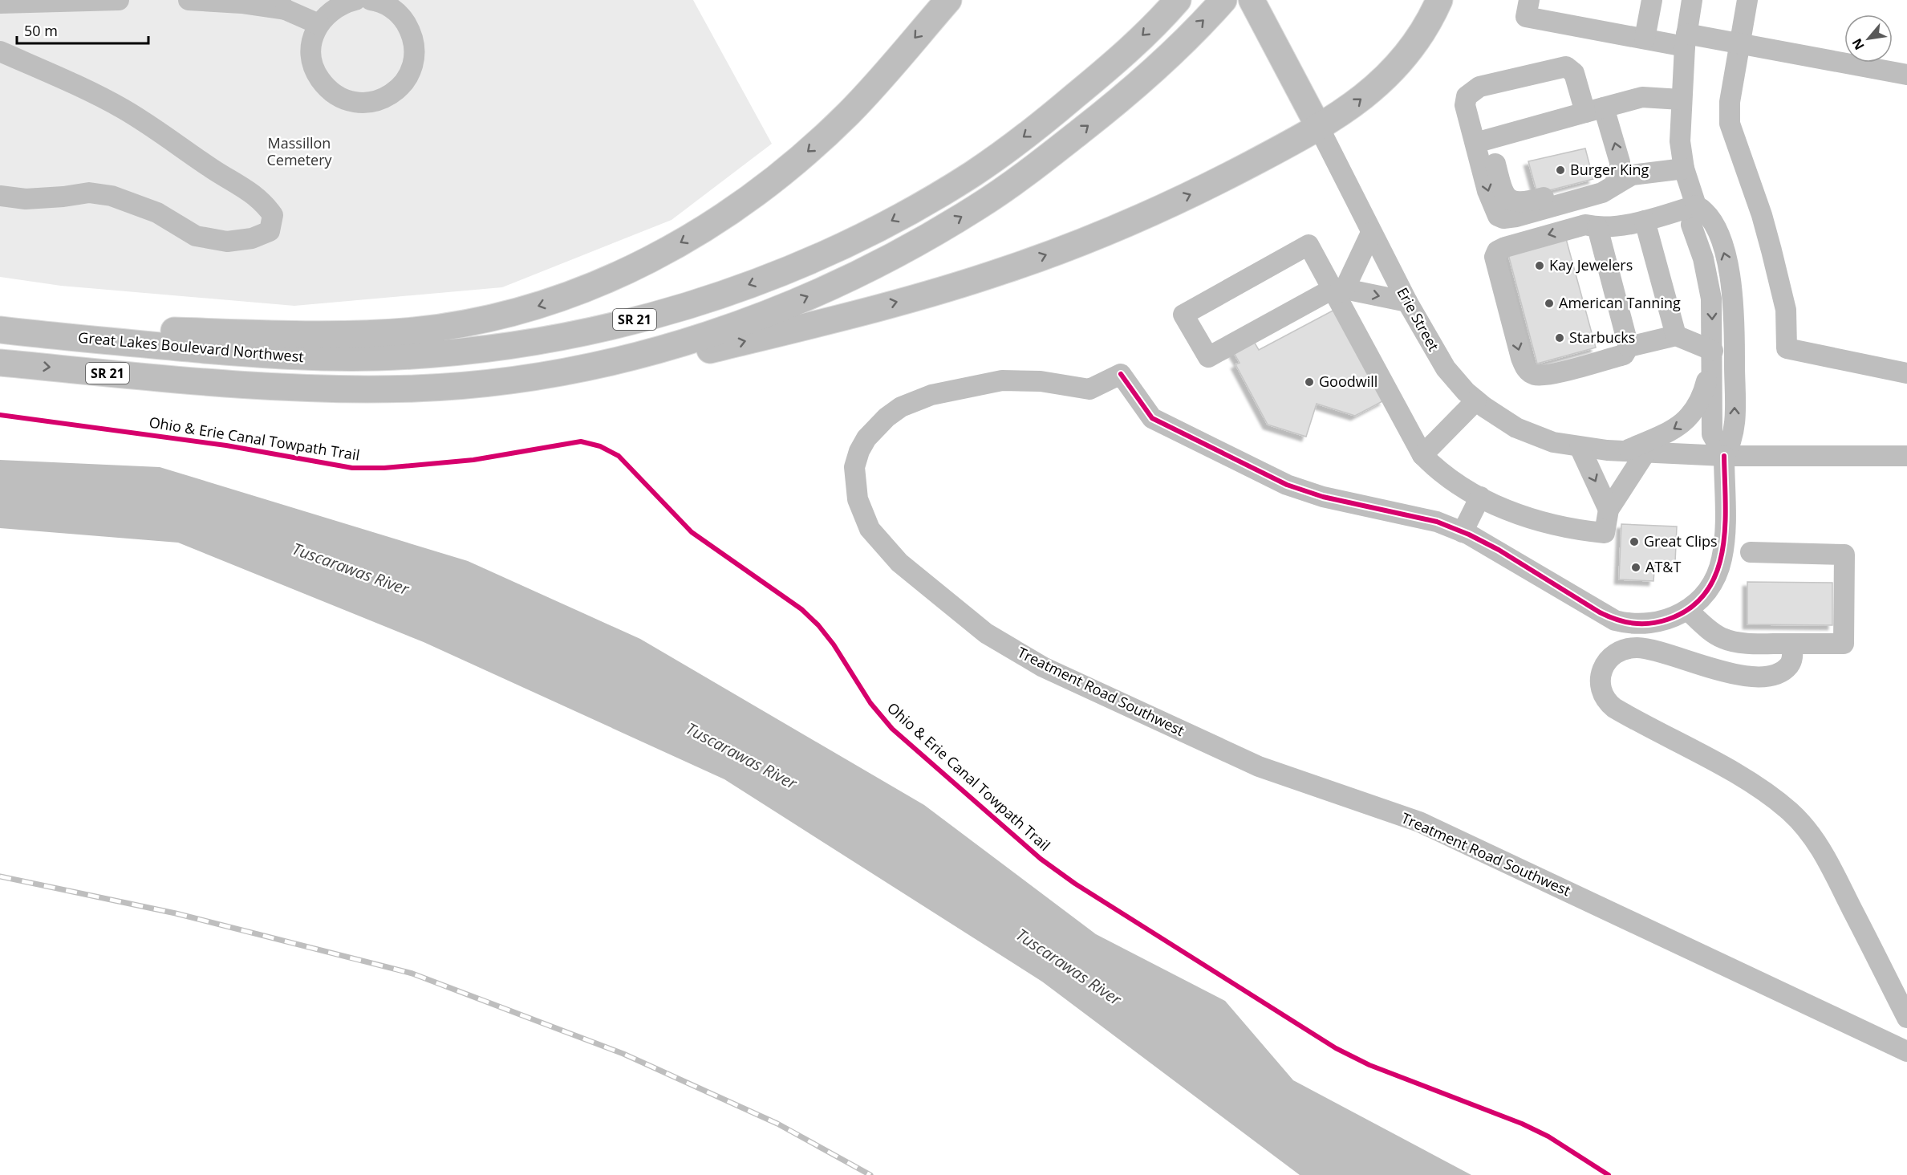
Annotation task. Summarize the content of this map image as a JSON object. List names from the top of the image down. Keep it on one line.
{"streets":{"highway":["SR 21","Great Lakes Boulevard Northwest"],"main road":["Erie Street"],"street":["Treatment Road Southwest"],"cycle path":["Ohio & Erie Canal Towpath Trail"]},"crossings":[["Erie Street","Treatment Road Southwest"]],"water":["Tuscarawas River"],"parks":["Massillon Cemetery"],"places":["Burger King","Kay Jewelers","American Tanning","Starbucks","Goodwill","Great Clips","AT&T"],"scale_bar":"50 m","north":"bottom left"}
